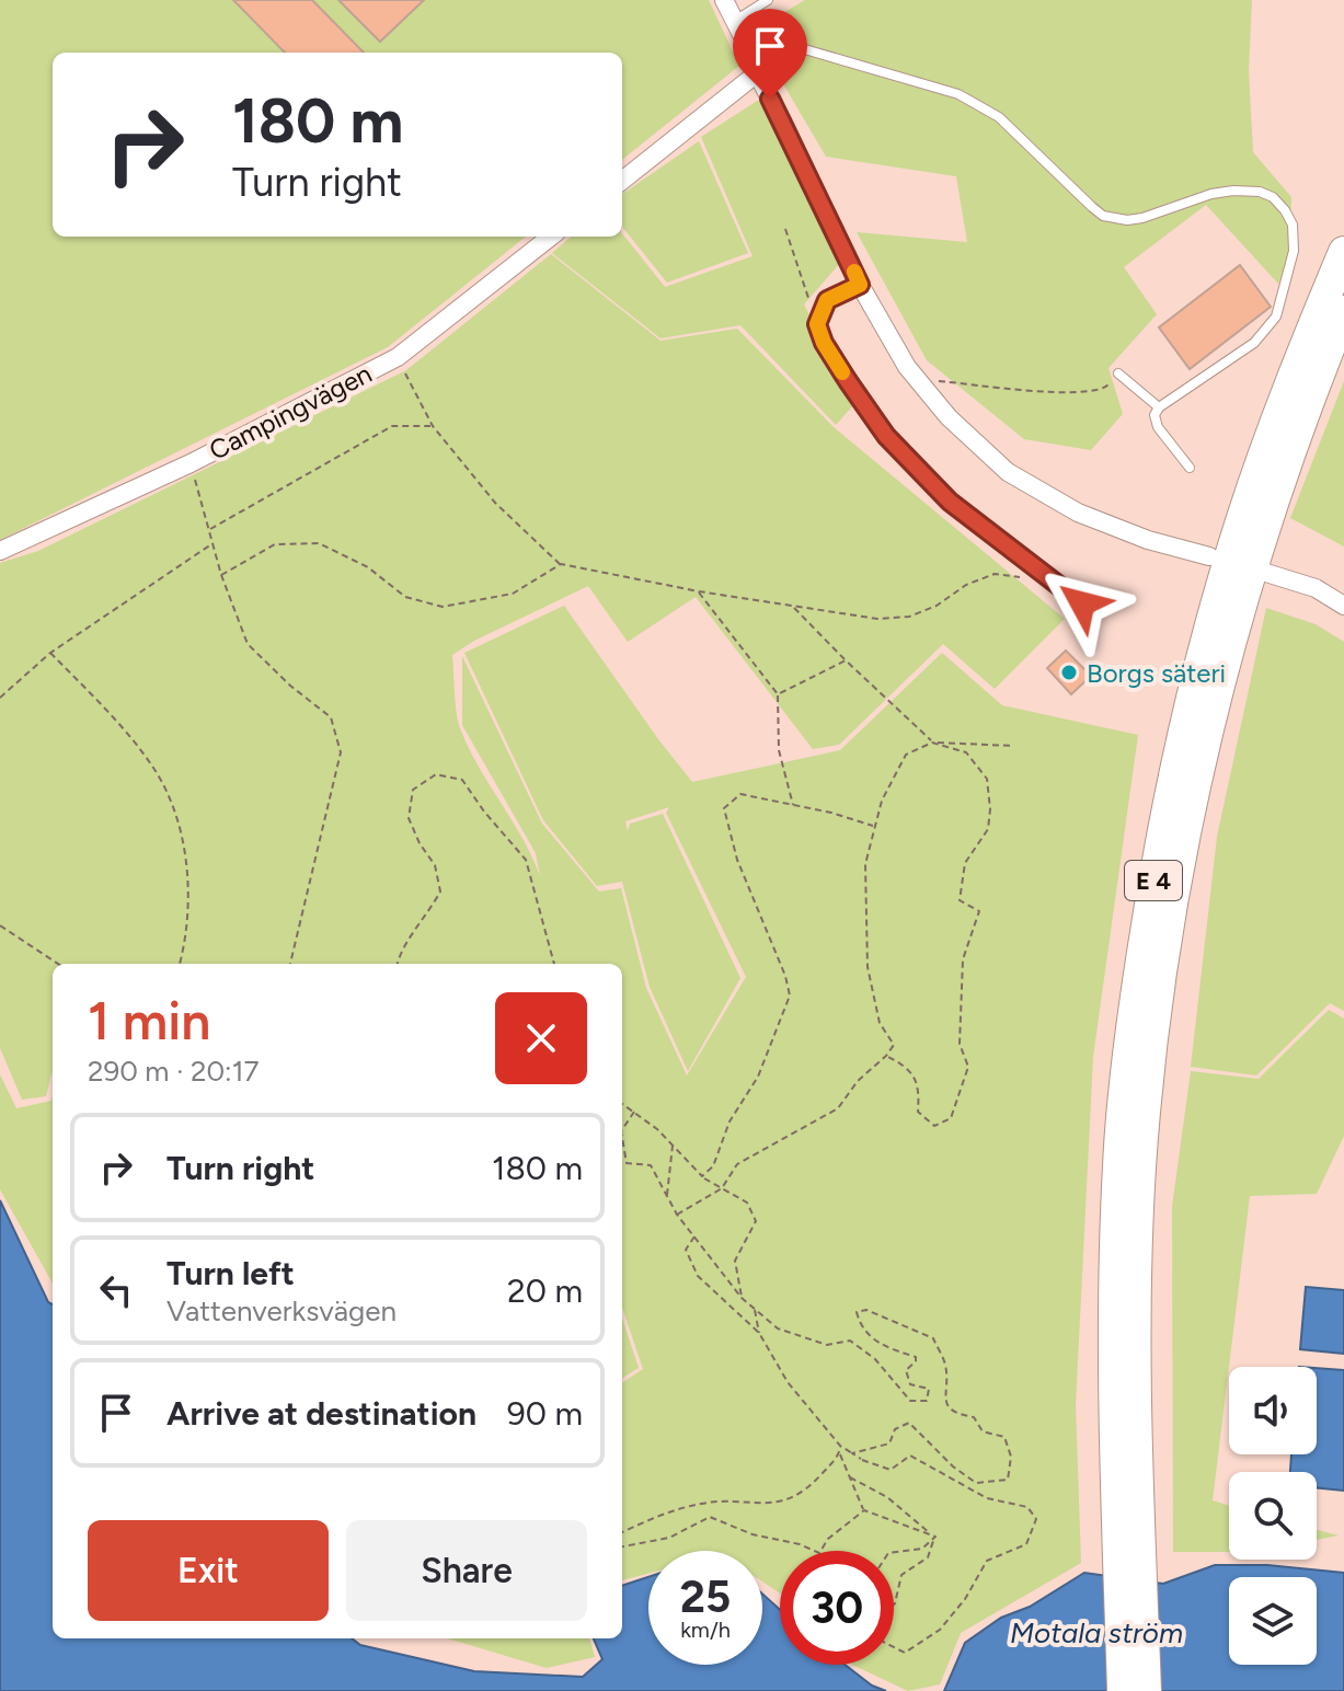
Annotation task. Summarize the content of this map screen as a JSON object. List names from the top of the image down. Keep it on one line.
{"streets":{"highway":["E 4"],"street":["Campingvägen"]},"water":["Motala ström"],"places":["Borgs säteri"],"page":{"turn":["180 m","Turn right"],"heading":["1 min","290 m · 20:17"],"list":[{"name":"Turn right","value":"180 m"},{"name":"Turn left","note":"Vattenverksvägen","value":"20 m"},{"name":"Arrive at destination","value":"90 m"}],"buttons":["Exit","Share"],"speed":"25 km/h","limit":"30"}}
